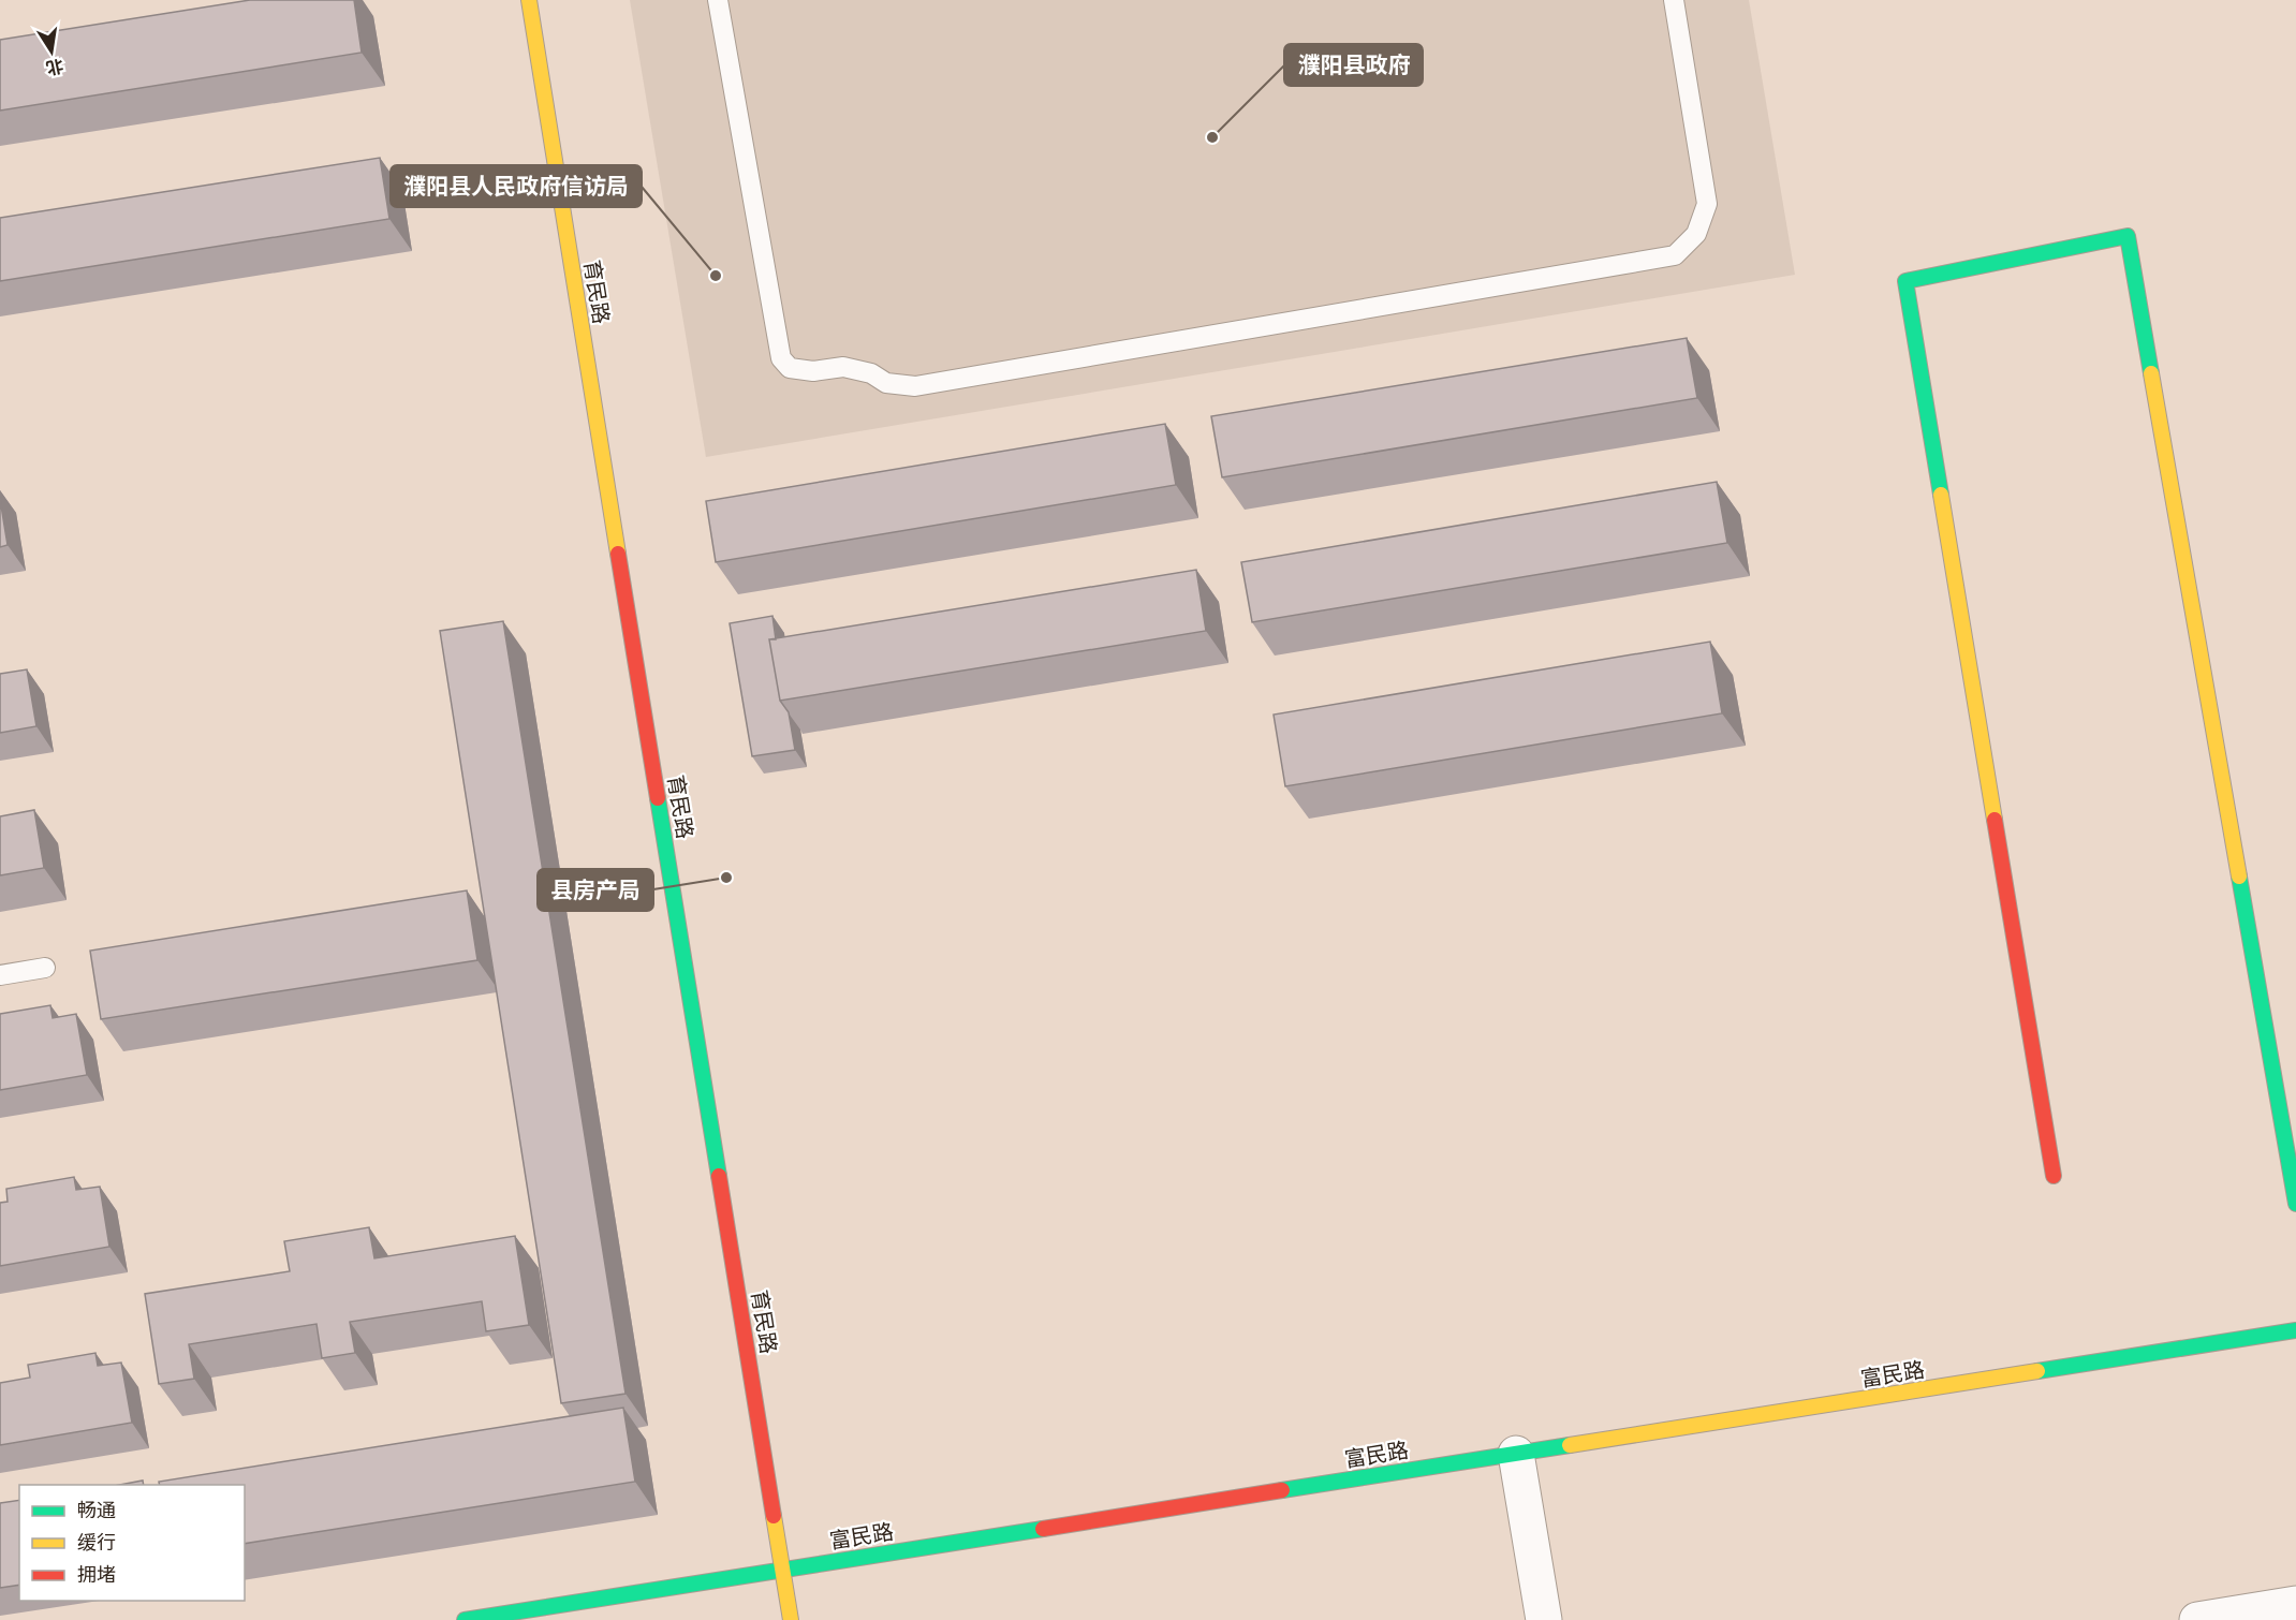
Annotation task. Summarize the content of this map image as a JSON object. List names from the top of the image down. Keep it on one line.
{"streets":{"street":["育民路","富民路"]},"crossings":[["育民路","富民路"]],"places":["濮阳县政府","濮阳县人民政府信访局","县房产局"],"legend":["畅通","缓行","拥堵"],"north":"bottom"}
